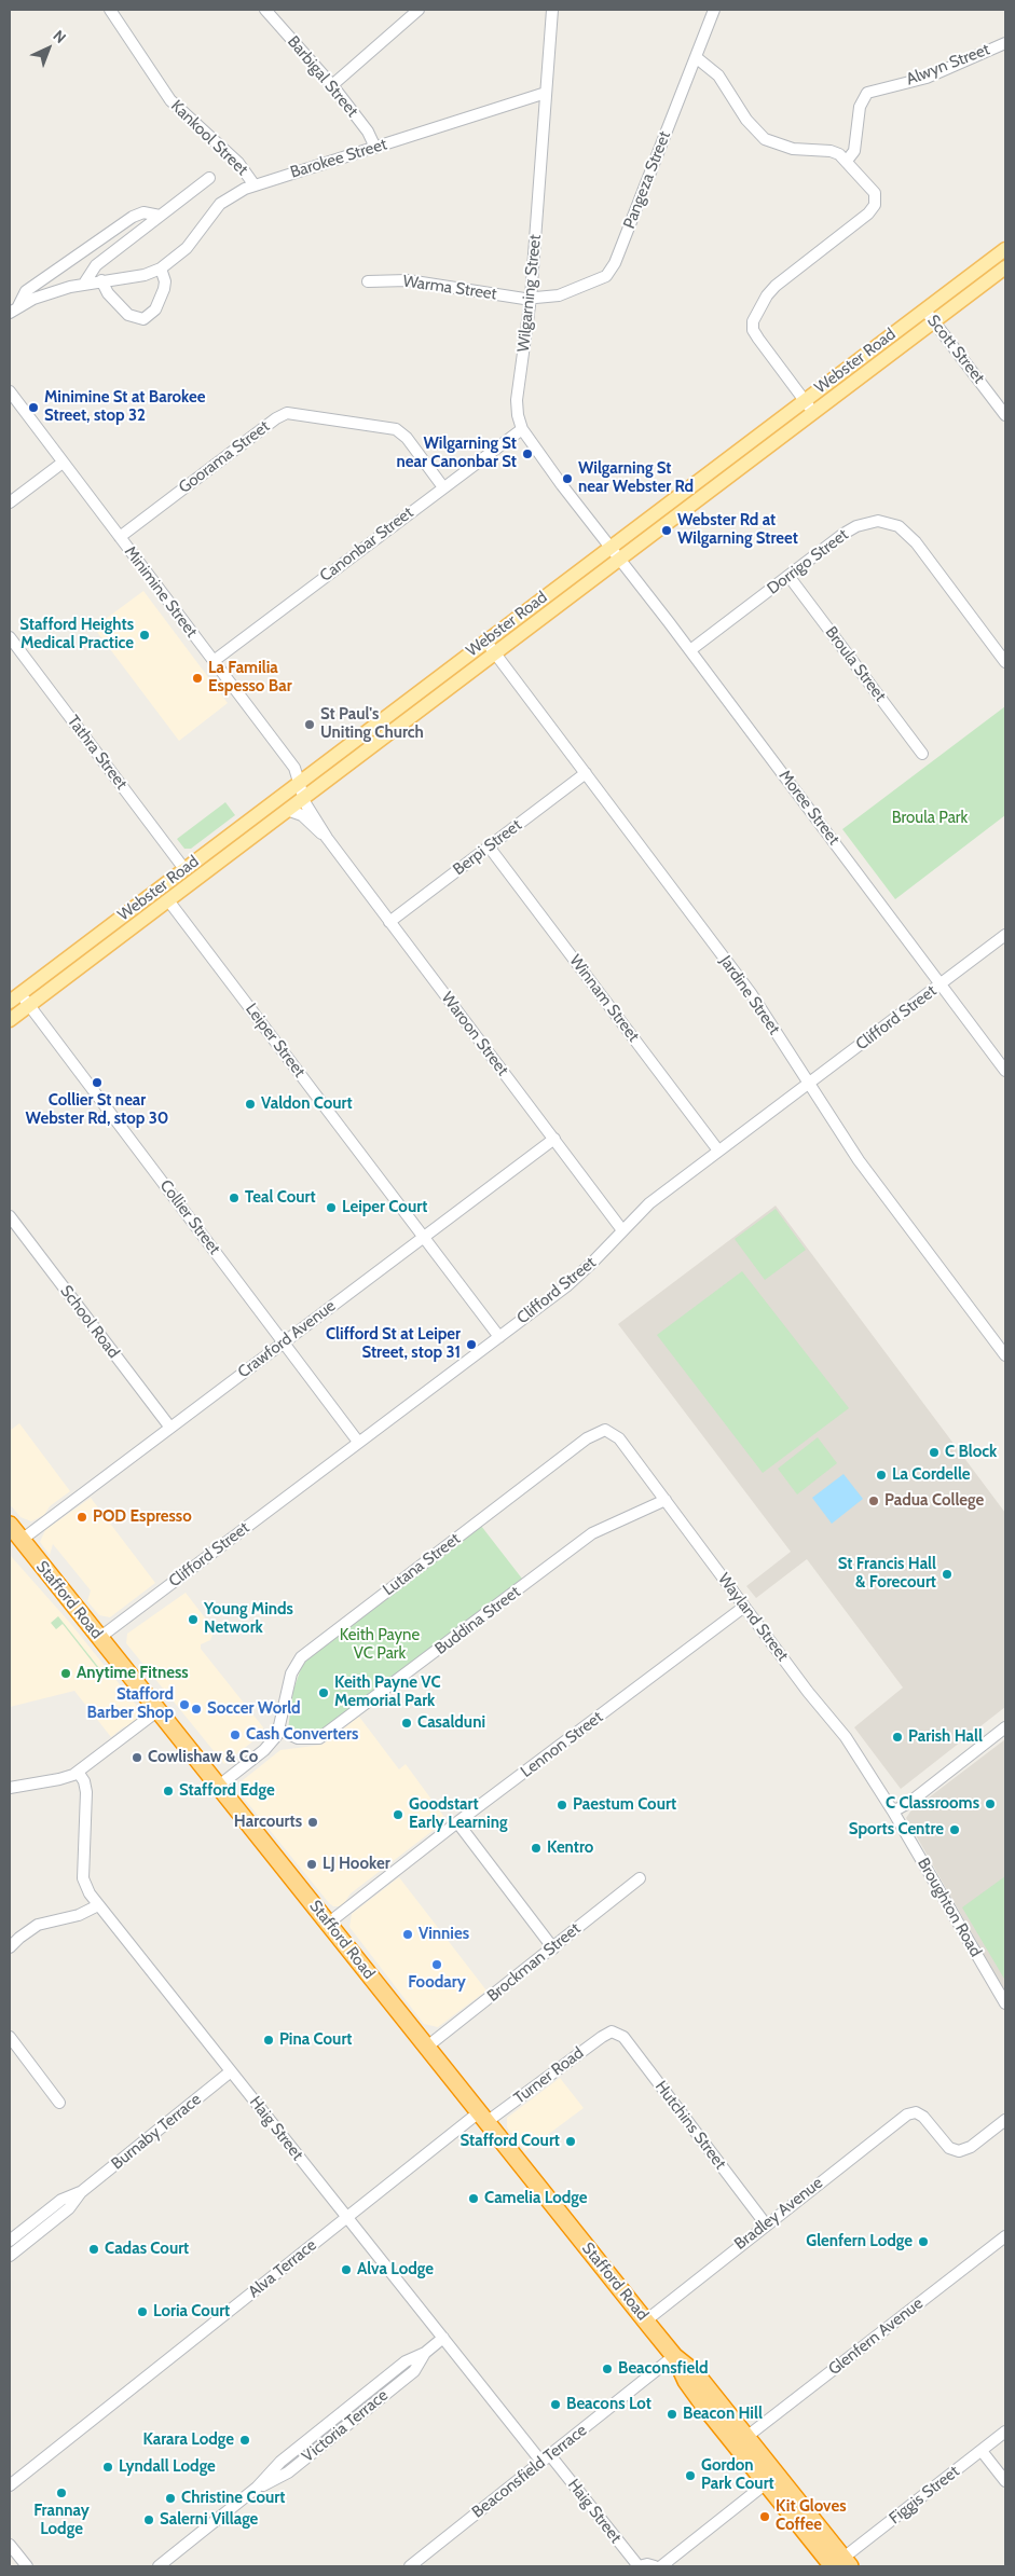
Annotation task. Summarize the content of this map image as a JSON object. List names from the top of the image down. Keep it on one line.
{"streets":{"highway":["Stafford Road"],"main road":["Webster Road"],"street":["Alwyn Street","Barbigal Street","Kankool Street","Barokee Street","Pangeza Street","Warma Street","Wilgarning Street","Scott Street","Goorama Street","Canonbar Street","Dorrigo Street","Minimine Street","Broula Street","Tathra Street","Moree Street","Berpi Street","Jardine Street","Winnam Street","Clifford Street","Waroon Street","Leiper Street","Collier Street","School Road","Crawford Avenue","Lutana Street","Wayland Street","Buddina Street","Lennon Street","Broughton Road","Brockman Street","Turner Road","Hutchins Street","Haig Street","Burnaby Terrace","Bradley Avenue","Alva Terrace","Glenfern Avenue","Victoria Terrace","Beaconsfield Terrace","Figgis Street"]},"crossings":[["Barbigal Street","Barokee Street"],["Kankool Street","Barokee Street"],["Barokee Street","Wilgarning Street"],["Pangeza Street","Warma Street"],["Pangeza Street","Wilgarning Street"],["Warma Street","Wilgarning Street"],["Wilgarning Street","Webster Road"],["Wilgarning Street","Canonbar Street"],["Wilgarning Street","Moree Street"],["Scott Street","Webster Road"],["Webster Road","Minimine Street"],["Webster Road","Tathra Street"],["Webster Road","Moree Street"],["Webster Road","Jardine Street"],["Webster Road","Waroon Street"],["Webster Road","Leiper Street"],["Webster Road","Collier Street"],["Goorama Street","Canonbar Street"],["Goorama Street","Minimine Street"],["Canonbar Street","Minimine Street"],["Dorrigo Street","Broula Street"],["Dorrigo Street","Moree Street"],["Minimine Street","Waroon Street"],["Moree Street","Clifford Street"],["Berpi Street","Jardine Street"],["Berpi Street","Winnam Street"],["Berpi Street","Waroon Street"],["Jardine Street","Clifford Street"],["Winnam Street","Clifford Street"],["Clifford Street","Waroon Street"],["Clifford Street","Leiper Street"],["Clifford Street","Collier Street"],["Clifford Street","Stafford Road"],["Waroon Street","Crawford Avenue"],["Leiper Street","Crawford Avenue"],["Collier Street","Crawford Avenue"],["School Road","Crawford Avenue"],["Crawford Avenue","Stafford Road"],["Lutana Street","Wayland Street"],["Lutana Street","Buddina Street"],["Stafford Road","Lennon Street"],["Stafford Road","Brockman Street"],["Stafford Road","Turner Road"],["Stafford Road","Bradley Avenue"],["Stafford Road","Alva Terrace"],["Stafford Road","Glenfern Avenue"],["Stafford Road","Beaconsfield Terrace"],["Stafford Road","Figgis Street"],["Wayland Street","Buddina Street"],["Wayland Street","Lennon Street"],["Wayland Street","Broughton Road"],["Turner Road","Hutchins Street"],["Turner Road","Alva Terrace"],["Hutchins Street","Bradley Avenue"],["Haig Street","Burnaby Terrace"],["Haig Street","Alva Terrace"],["Haig Street","Victoria Terrace"],["Haig Street","Beaconsfield Terrace"]],"parks":["Broula Park","Keith Payne VC Park"],"places":["Minimine St at Barokee Street, stop 32","Wilgarning St near Canonbar St","Wilgarning St near Webster Rd","Webster Rd at Wilgarning Street","Stafford Heights Medical Practice","La Familia Espesso Bar","St Paul's Uniting Church","Collier St near Webster Rd, stop 30","Valdon Court","Teal Court","Leiper Court","Clifford St at Leiper Street, stop 31","C Block","La Cordelle","Padua College","POD Espresso","St Francis Hall & Forecourt","Young Minds Network","Anytime Fitness","Keith Payne VC Memorial Park","Stafford Barber Shop","Soccer World","Casalduni","Cash Converters","Parish Hall","Cowlishaw & Co","Stafford Edge","C Classrooms","Paestum Court","Goodstart Early Learning","Harcourts","Sports Centre","Kentro","LJ Hooker","Vinnies","Foodary","Pina Court","Stafford Court","Camelia Lodge","Glenfern Lodge","Cadas Court","Alva Lodge","Loria Court","Beaconsfield","Beacons Lot","Beacon Hill","Karara Lodge","Lyndall Lodge","Gordon Park Court","Frannay Lodge","Christine Court","Kit Gloves Coffee","Salerni Village"],"north":"top right"}
